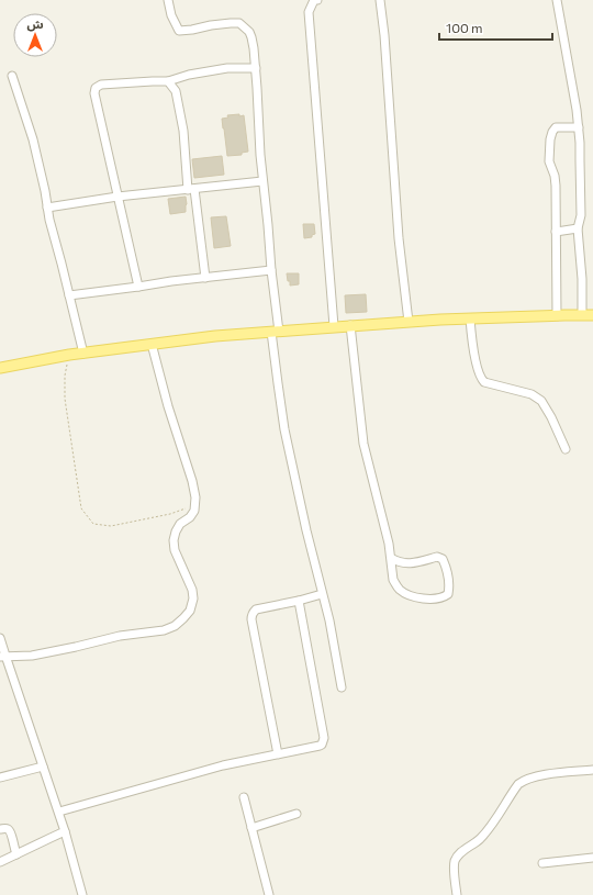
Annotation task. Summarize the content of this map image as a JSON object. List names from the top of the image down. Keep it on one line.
{"scale_bar":"100 m","north":"top"}
